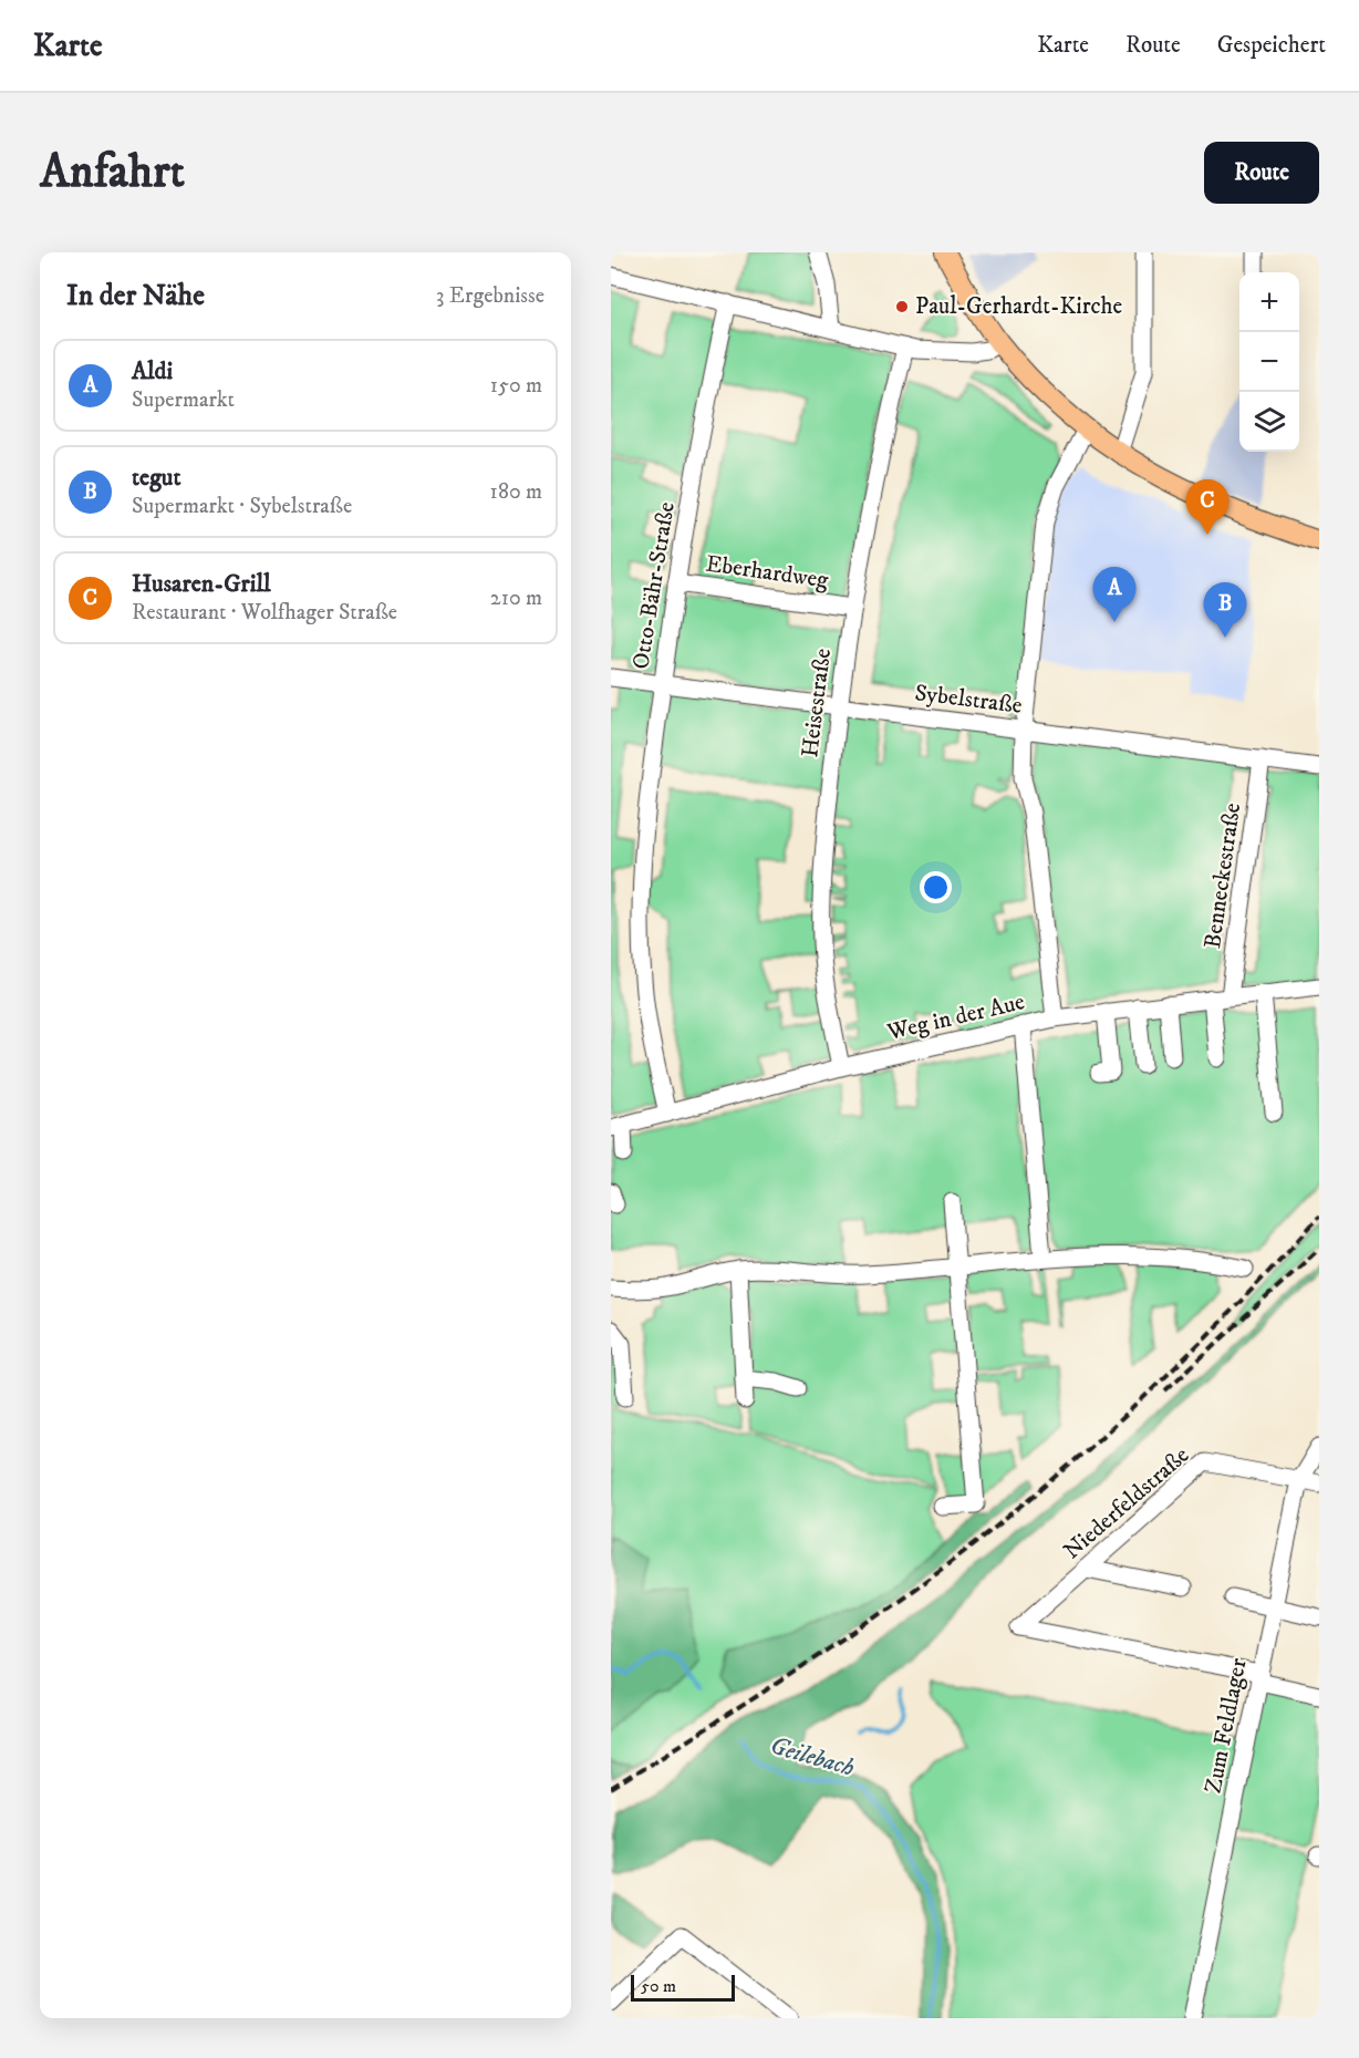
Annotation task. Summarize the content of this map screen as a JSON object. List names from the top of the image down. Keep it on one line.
{"streets":{"street":["Eberhardweg","Otto-Bähr-Straße","Sybelstraße","Heisestraße","Benneckestraße","Weg in der Aue","Niederfeldstraße","Zum Feldlager"]},"crossings":[["Eberhardweg","Otto-Bähr-Straße"],["Eberhardweg","Heisestraße"],["Otto-Bähr-Straße","Sybelstraße"],["Otto-Bähr-Straße","Weg in der Aue"],["Sybelstraße","Heisestraße"],["Sybelstraße","Benneckestraße"],["Heisestraße","Weg in der Aue"],["Benneckestraße","Weg in der Aue"],["Niederfeldstraße","Zum Feldlager"]],"water":["Geilebach"],"places":["Paul-Gerhardt-Kirche"],"scale_bar":"50 m","page":{"header":"Karte","nav":["Karte","Route","Gespeichert"],"buttons":"Route","title":"Anfahrt","heading":["In der Nähe","3 Ergebnisse"],"map_buttons":["+","−"],"list":[{"mark":"A","name":"Aldi","note":"Supermarkt","value":"150 m"},{"mark":"B","name":"tegut","note":"Supermarkt · Sybelstraße","value":"180 m"},{"mark":"C","name":"Husaren-Grill","note":"Restaurant · Wolfhager Straße","value":"210 m"}],"pins":["C","A","B"],"scale":"50 m"}}
